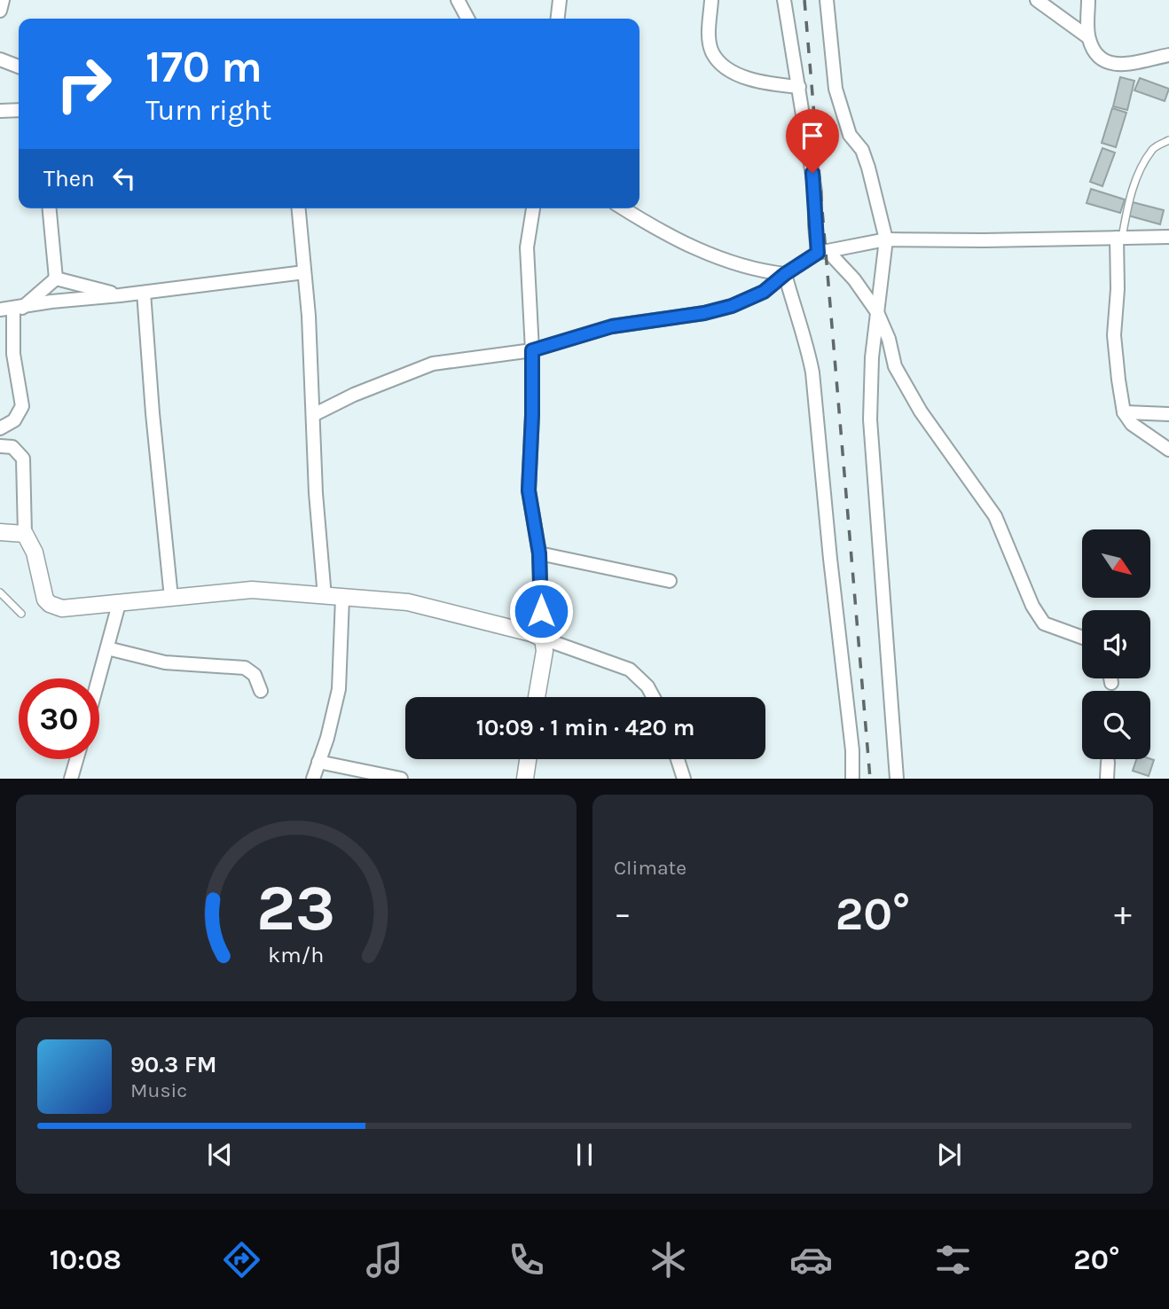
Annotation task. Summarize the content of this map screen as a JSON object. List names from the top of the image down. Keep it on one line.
{"north":"bottom right","page":{"turn":["170 m","Turn right"],"then":"Then","limit":"30","trip":"10:09 · 1 min · 420 m","tile":"Climate","heat":["−","20°","+"],"song":["90.3 FM","Music"],"tabs":["10:08","20°"],"gauge":["23","km/h"]}}
